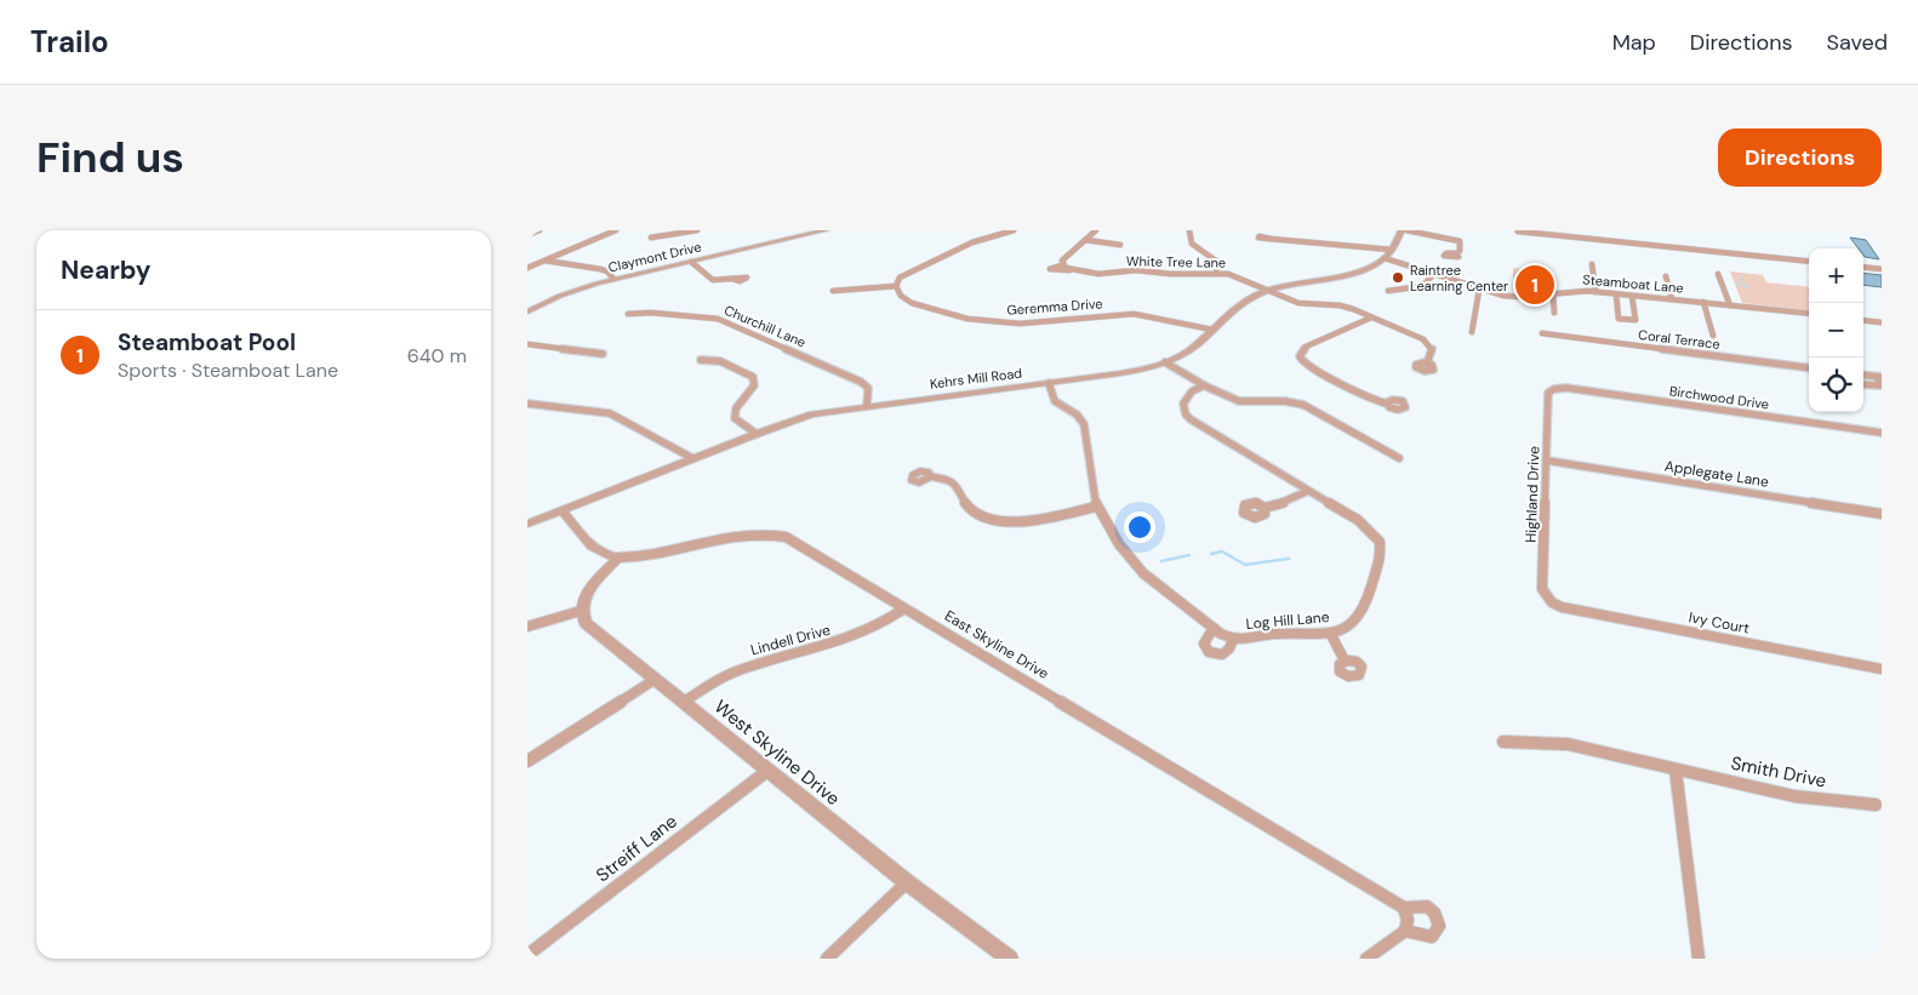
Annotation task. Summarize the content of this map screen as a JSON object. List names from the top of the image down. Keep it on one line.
{"streets":{"street":["Claymont Drive","White Tree Lane","Steamboat Lane","Geremma Drive","Churchill Lane","Coral Terrace","Kehrs Mill Road","Birchwood Drive","Applegate Lane","Highland Drive","Log Hill Lane","Ivy Court","Lindell Drive","East Skyline Drive","West Skyline Drive","Smith Drive","Streiff Lane"]},"crossings":[["White Tree Lane","Kehrs Mill Road"],["Steamboat Lane","Kehrs Mill Road"],["Geremma Drive","Kehrs Mill Road"],["Churchill Lane","Kehrs Mill Road"],["Kehrs Mill Road","Log Hill Lane"],["Kehrs Mill Road","East Skyline Drive"],["Birchwood Drive","Highland Drive"],["Applegate Lane","Highland Drive"],["Highland Drive","Ivy Court"],["Lindell Drive","East Skyline Drive"],["Lindell Drive","West Skyline Drive"],["West Skyline Drive","Streiff Lane"]],"places":["Raintree Learning Center"],"page":{"header":"Trailo","nav":["Map","Directions","Saved"],"buttons":"Directions","title":"Find us","heading":"Nearby","map_buttons":["+","−"],"pins":"1","list":[{"mark":"1","name":"Steamboat Pool","note":"Sports · Steamboat Lane","value":"640 m"}]}}
